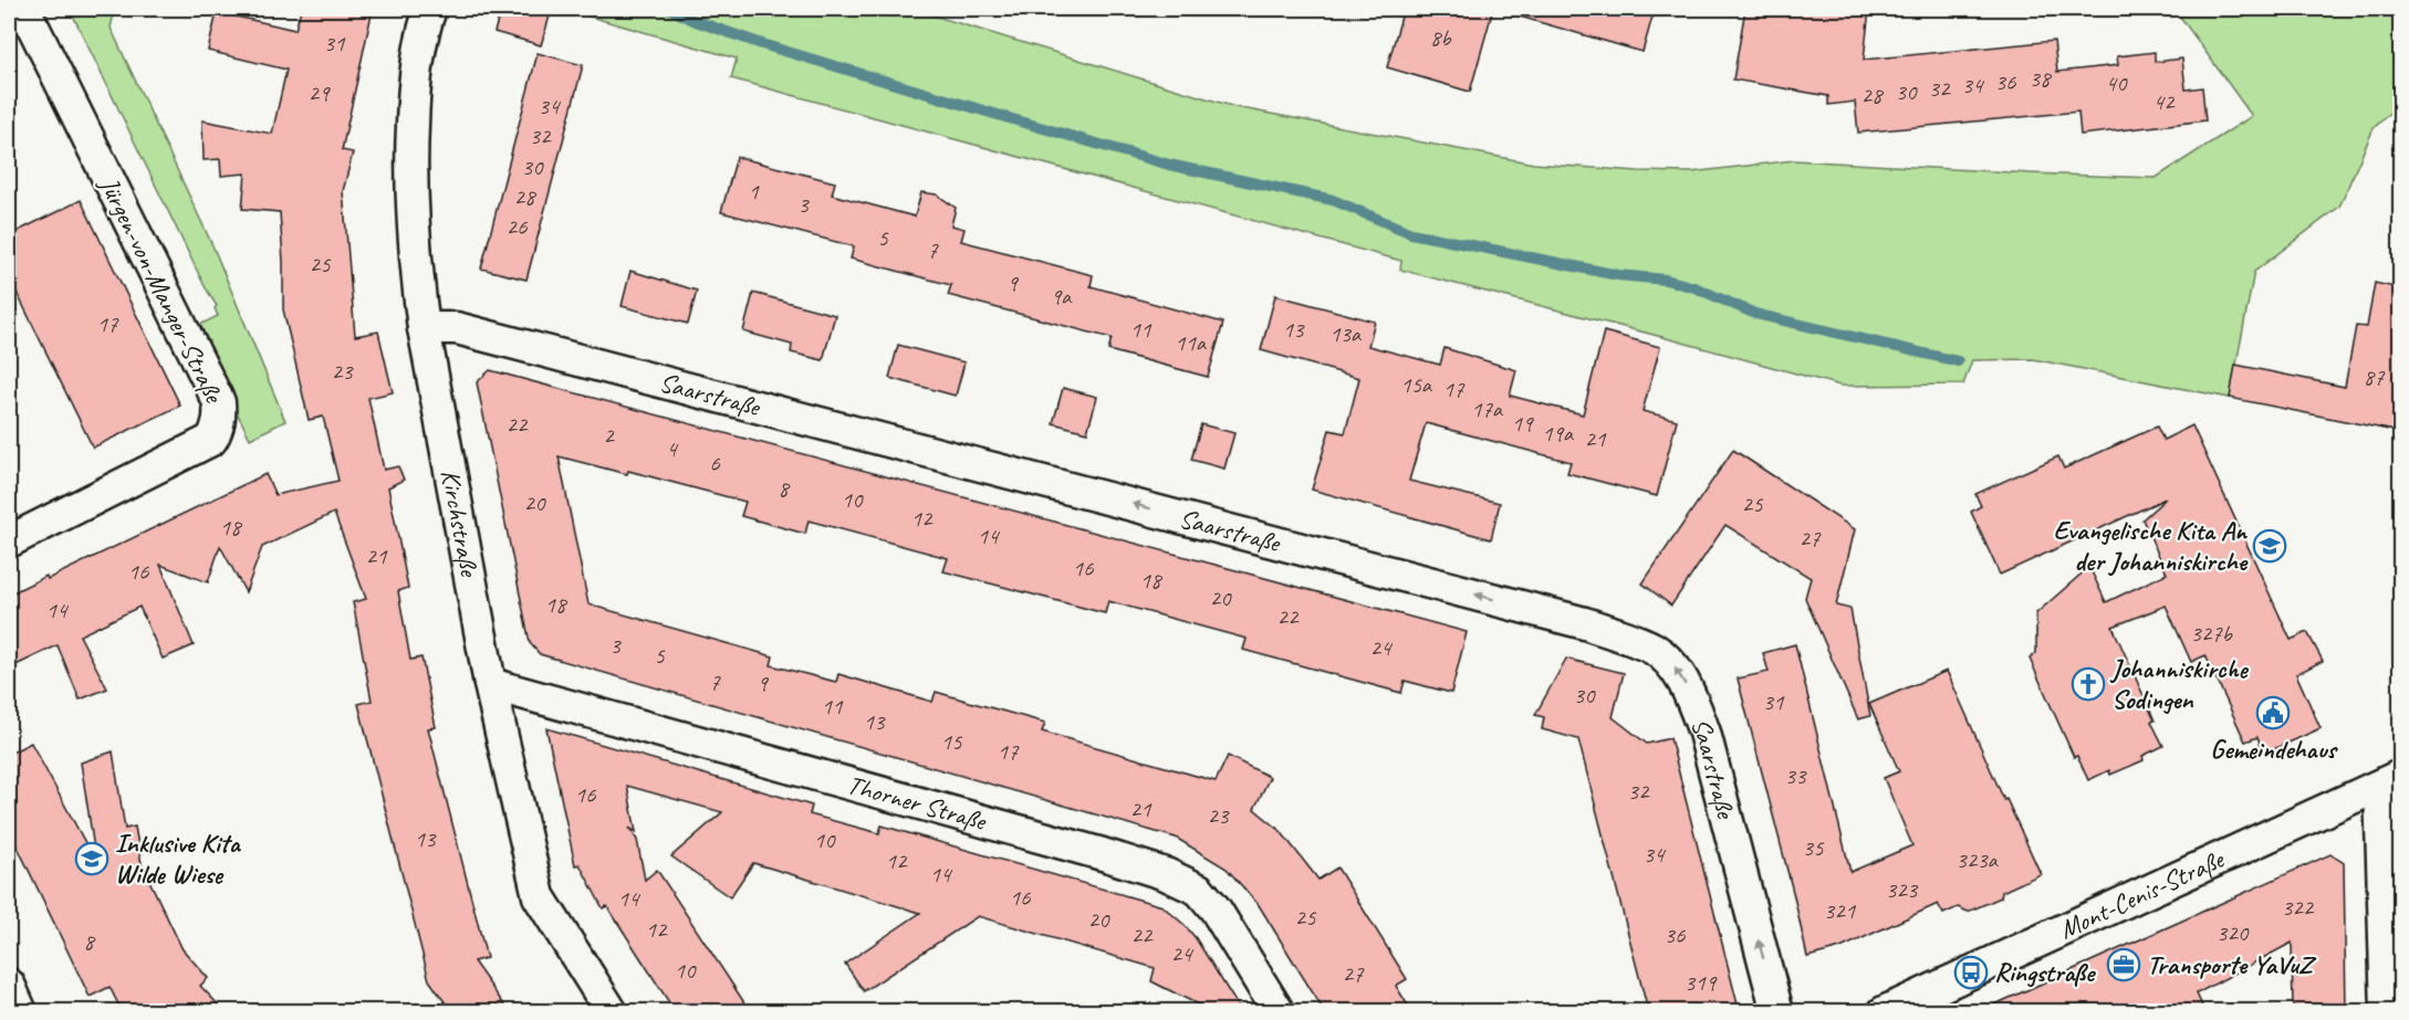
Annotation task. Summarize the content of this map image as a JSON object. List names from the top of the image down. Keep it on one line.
{"streets":{"street":["Jürgen-von-Manger-Straße","Saarstraße","Kirchstraße","Thorner Straße","Mont-Cenis-Straße"]},"crossings":[["Saarstraße","Kirchstraße"],["Kirchstraße","Thorner Straße"]],"one_way":["Saarstraße"],"places":{"school or university":["Evangelische Kita An der Johanniskirche","Inklusive Kita Wilde Wiese"],"church":["Johanniskirche Sodingen"],"public building":["Gemeindehaus"],"office":["Transporte YaVuZ"],"bus stop":["Ringstraße"]},"house_numbers":["8b","31","38","36","40","34","32","30","29","28","42","34","32","30","1","28","3","26","5","7","25","9","9a","17","11","13","13a","11a","23","87","15a","17","17a","19","22","19a","2","21","4","6","8","10","20","25","12","18","14","27","21","16","16","18","20","18","14","22","327b","3","24","5","7","9","30","31","11","13","15","17","33","32","16","21","23","13","10","35","34","323a","12","14","323","16","14","322","321","25","20","12","320","22","36","8","24","10","27","319"]}
